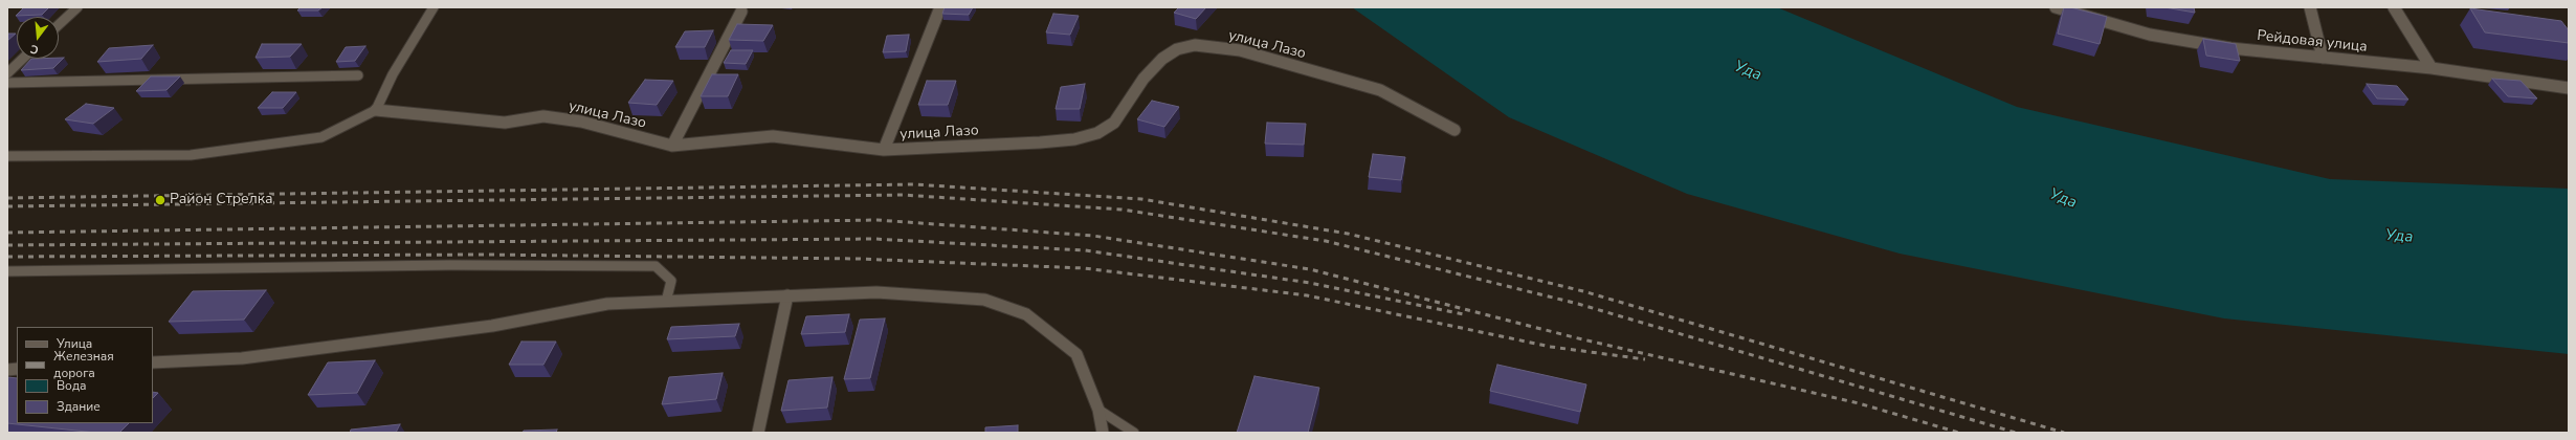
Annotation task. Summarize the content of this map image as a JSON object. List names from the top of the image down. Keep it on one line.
{"streets":{"street":["Рейдовая улица","улица Лазо"]},"water":["Уда"],"places":["Район Стрелка"],"legend":["Улица","Железная дорога","Вода","Здание"],"north":"bottom"}
